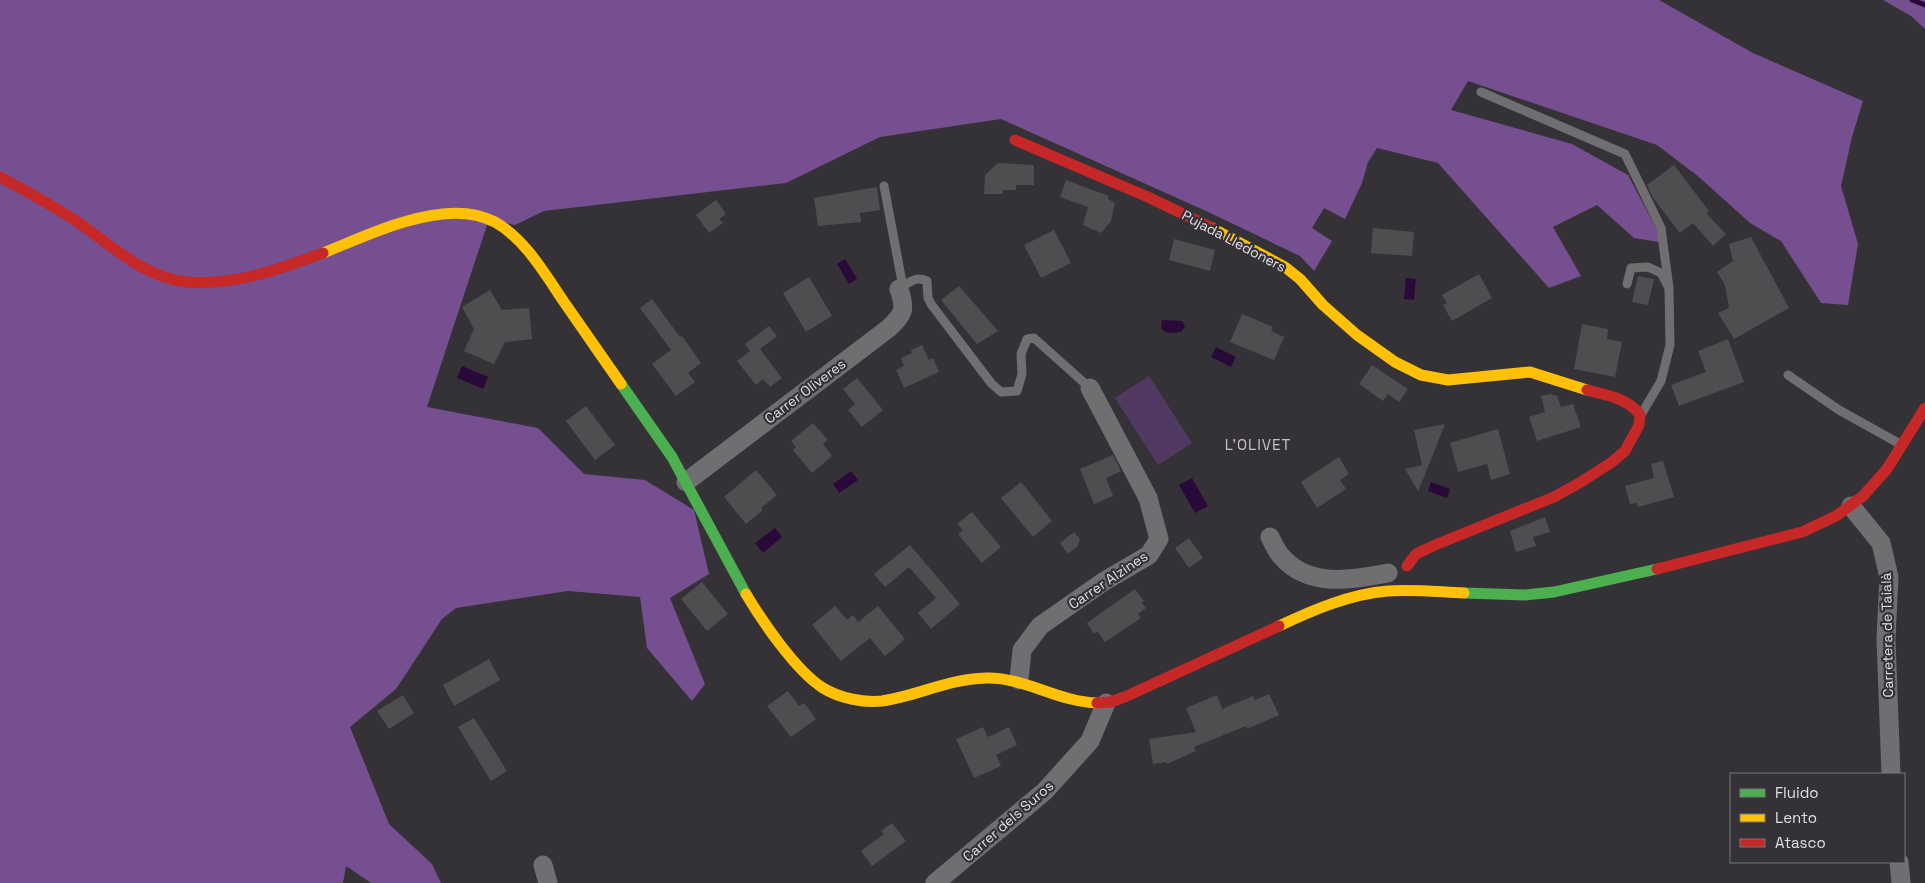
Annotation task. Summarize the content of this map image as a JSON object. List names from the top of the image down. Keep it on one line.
{"streets":{"street":["Pujada Lledoners","Carrer Oliveres","Carrer Alzines","Carretera de Taialà","Carrer dels Suros"]},"districts":["L'OLIVET"],"legend":["Fluido","Lento","Atasco"]}
